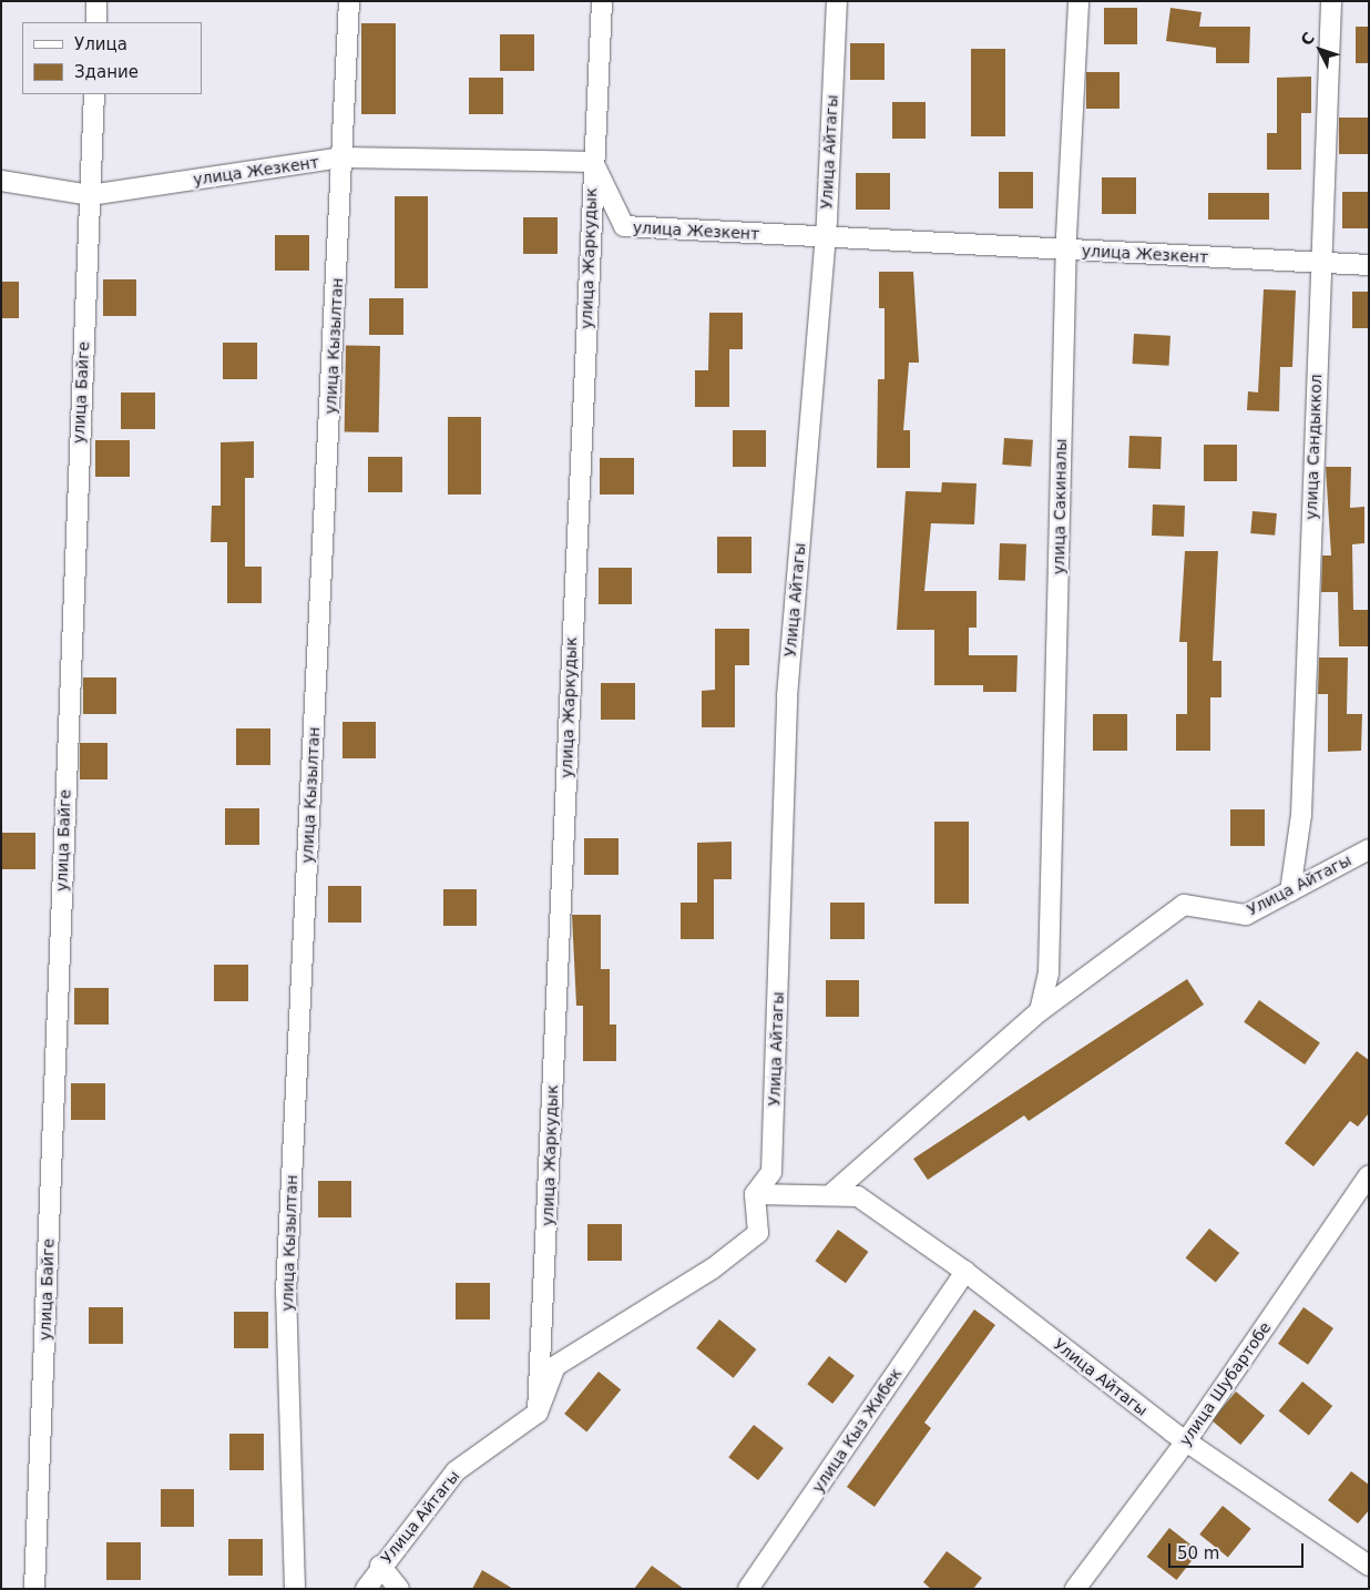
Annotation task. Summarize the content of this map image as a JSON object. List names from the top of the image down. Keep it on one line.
{"streets":{"street":["Улица Айтагы","улица Жезкент","улица Жаркудык","улица Кызылтан","улица Байге","улица Сандыккол","улица Сакиналы","улица Шубартобе","улица Кыз Жибек"]},"crossings":[["Улица Айтагы","улица Жезкент"],["Улица Айтагы","улица Жаркудык"],["Улица Айтагы","улица Сандыккол"],["Улица Айтагы","улица Сакиналы"],["Улица Айтагы","улица Шубартобе"],["Улица Айтагы","улица Кыз Жибек"],["улица Жезкент","улица Жаркудык"],["улица Жезкент","улица Кызылтан"],["улица Жезкент","улица Байге"],["улица Жезкент","улица Сандыккол"],["улица Жезкент","улица Сакиналы"]],"legend":["Улица","Здание"],"scale_bar":"50 m","north":"top left"}
